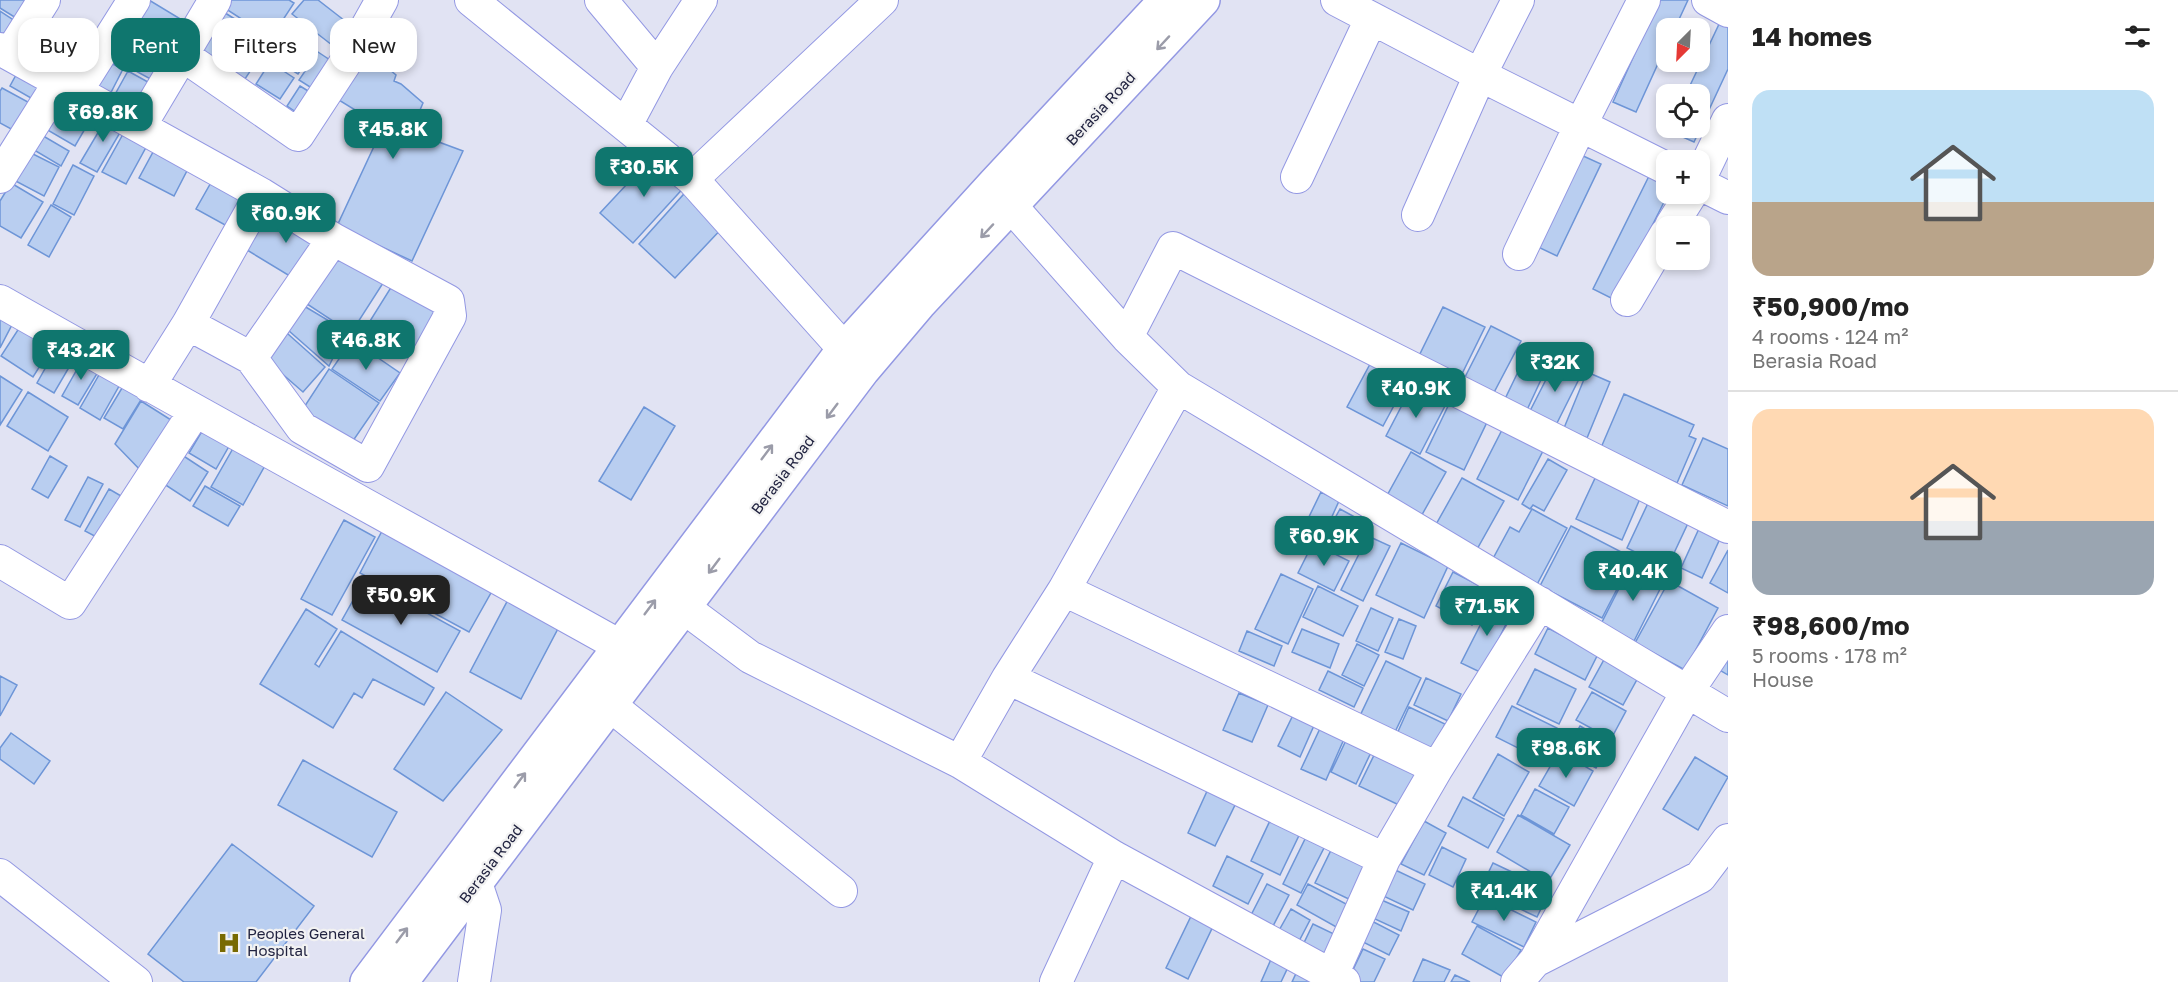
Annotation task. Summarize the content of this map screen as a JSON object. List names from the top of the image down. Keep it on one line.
{"streets":{"main road":["Berasia Road"]},"places":{"hospital":["Peoples General Hospital"]},"north":"bottom left","page":{"heading":"14 homes","map_buttons":["+","−"],"chip":["Buy","Rent","Filters","New"],"list":[{"name":"₹50,900/mo","note":"4 rooms · 124 m² · Berasia Road"},{"name":"₹98,600/mo","note":"5 rooms · 178 m² · House"}],"price":["₹69.8K","₹45.8K","₹30.5K","₹60.9K","₹46.8K","₹43.2K","₹32K","₹40.9K","₹60.9K","₹40.4K","₹50.9K","₹71.5K","₹98.6K","₹41.4K"]}}
